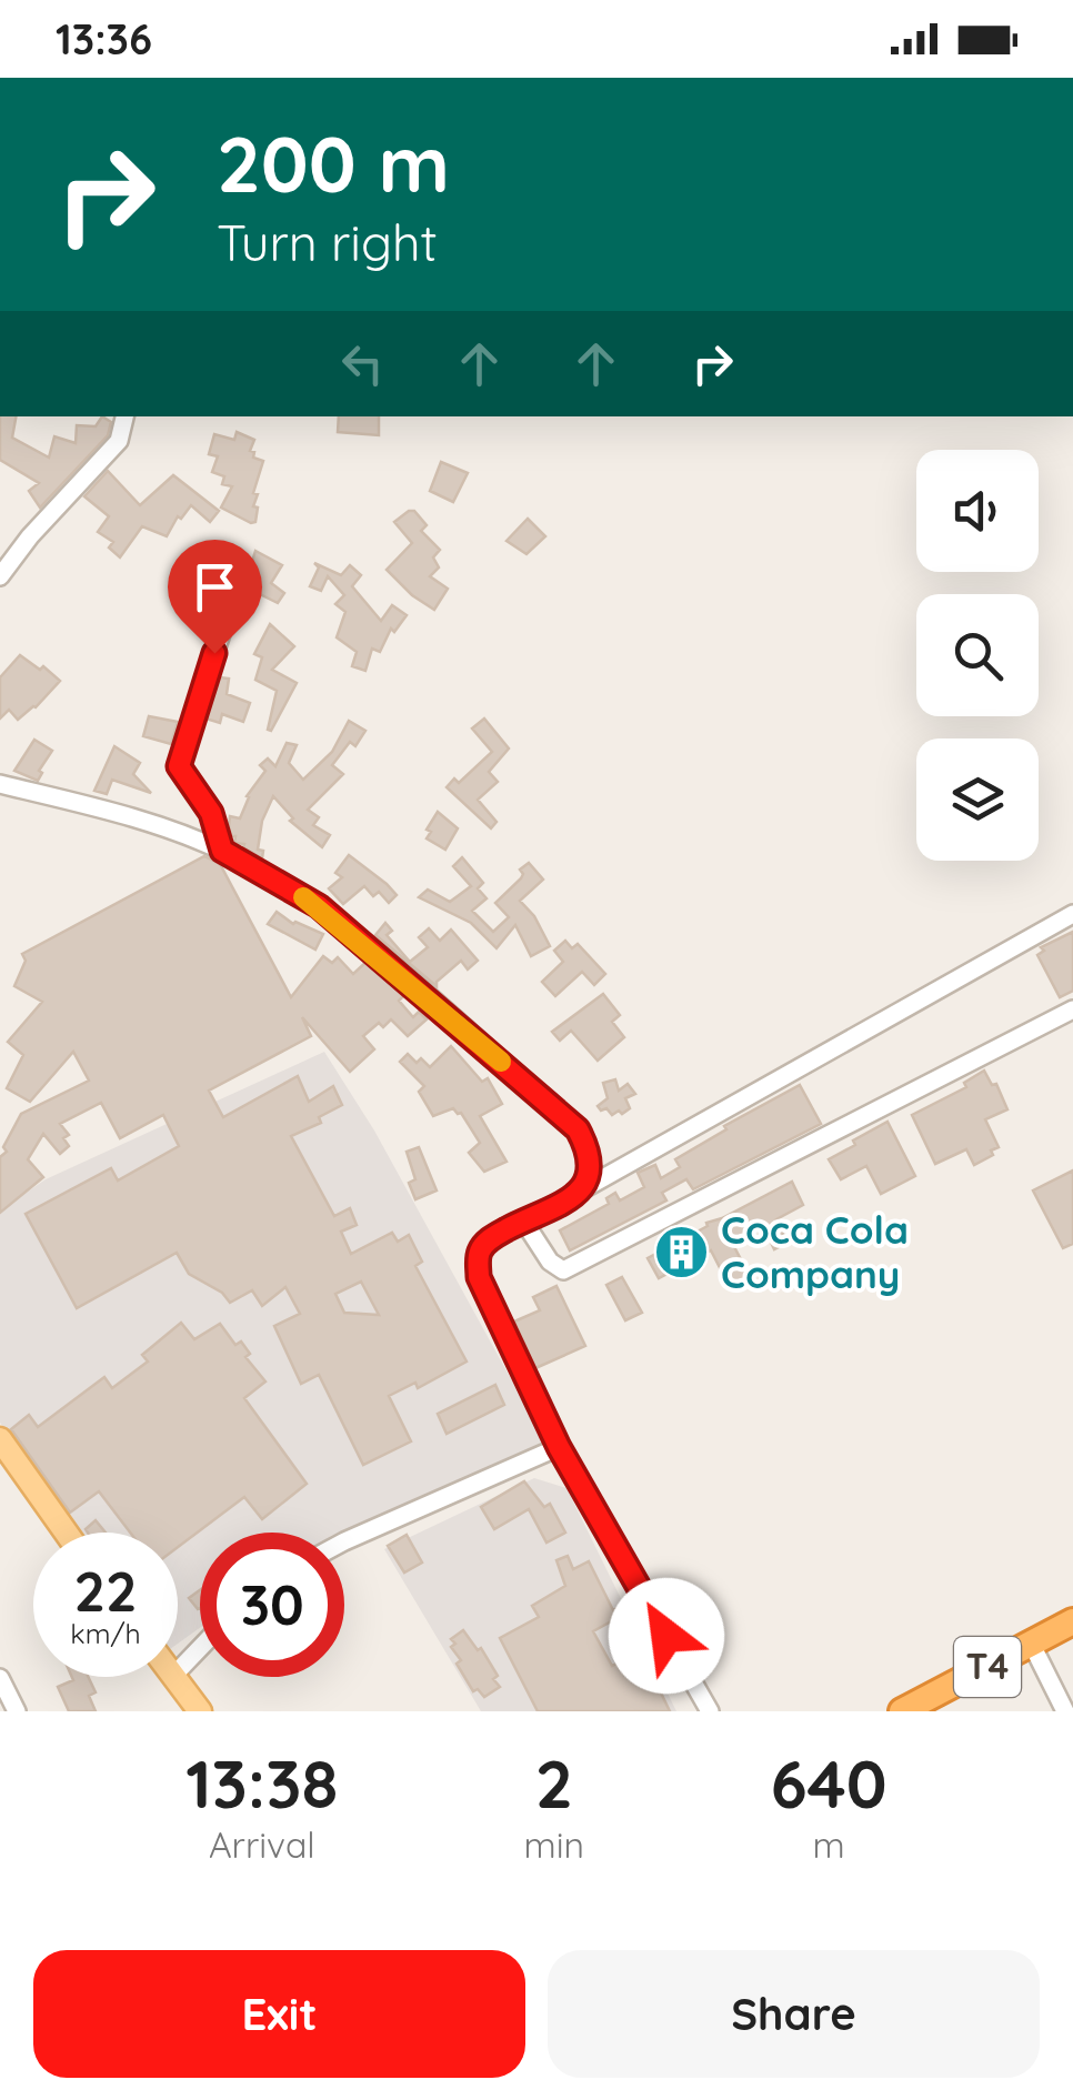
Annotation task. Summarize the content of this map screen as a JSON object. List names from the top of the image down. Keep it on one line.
{"streets":{"highway":["T4"]},"places":{"building":["Coca Cola Company"]},"page":{"status":"13:36","turn":["200 m","Turn right"],"speed":"22 km/h","limit":"30","eta":["13:38","Arrival","2","min","640","m"],"buttons":["Exit","Share"]}}
